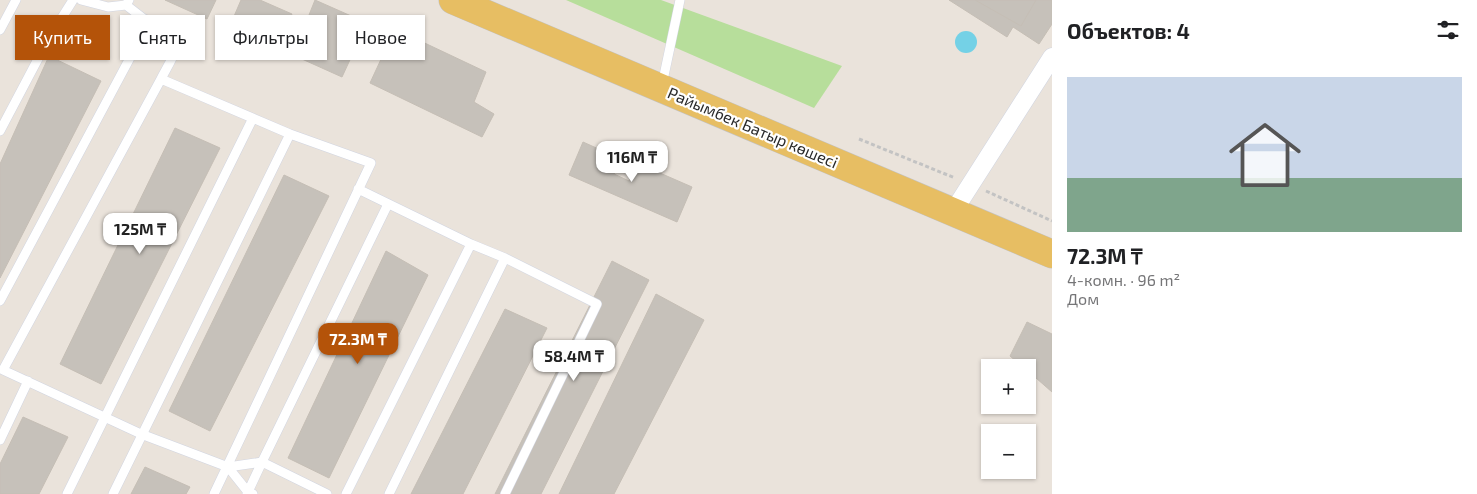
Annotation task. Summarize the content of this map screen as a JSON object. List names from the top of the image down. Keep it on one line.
{"streets":{"main road":["Райымбек Батыр көшесі"]},"page":{"heading":"Объектов: 4","chip":["Купить","Снять","Фильтры","Новое"],"list":[{"name":"72.3M ₸","note":"4-комн. · 96 m² · Дом"}],"price":["116M ₸","125M ₸","72.3M ₸","58.4M ₸"],"map_buttons":["+","−"]}}
